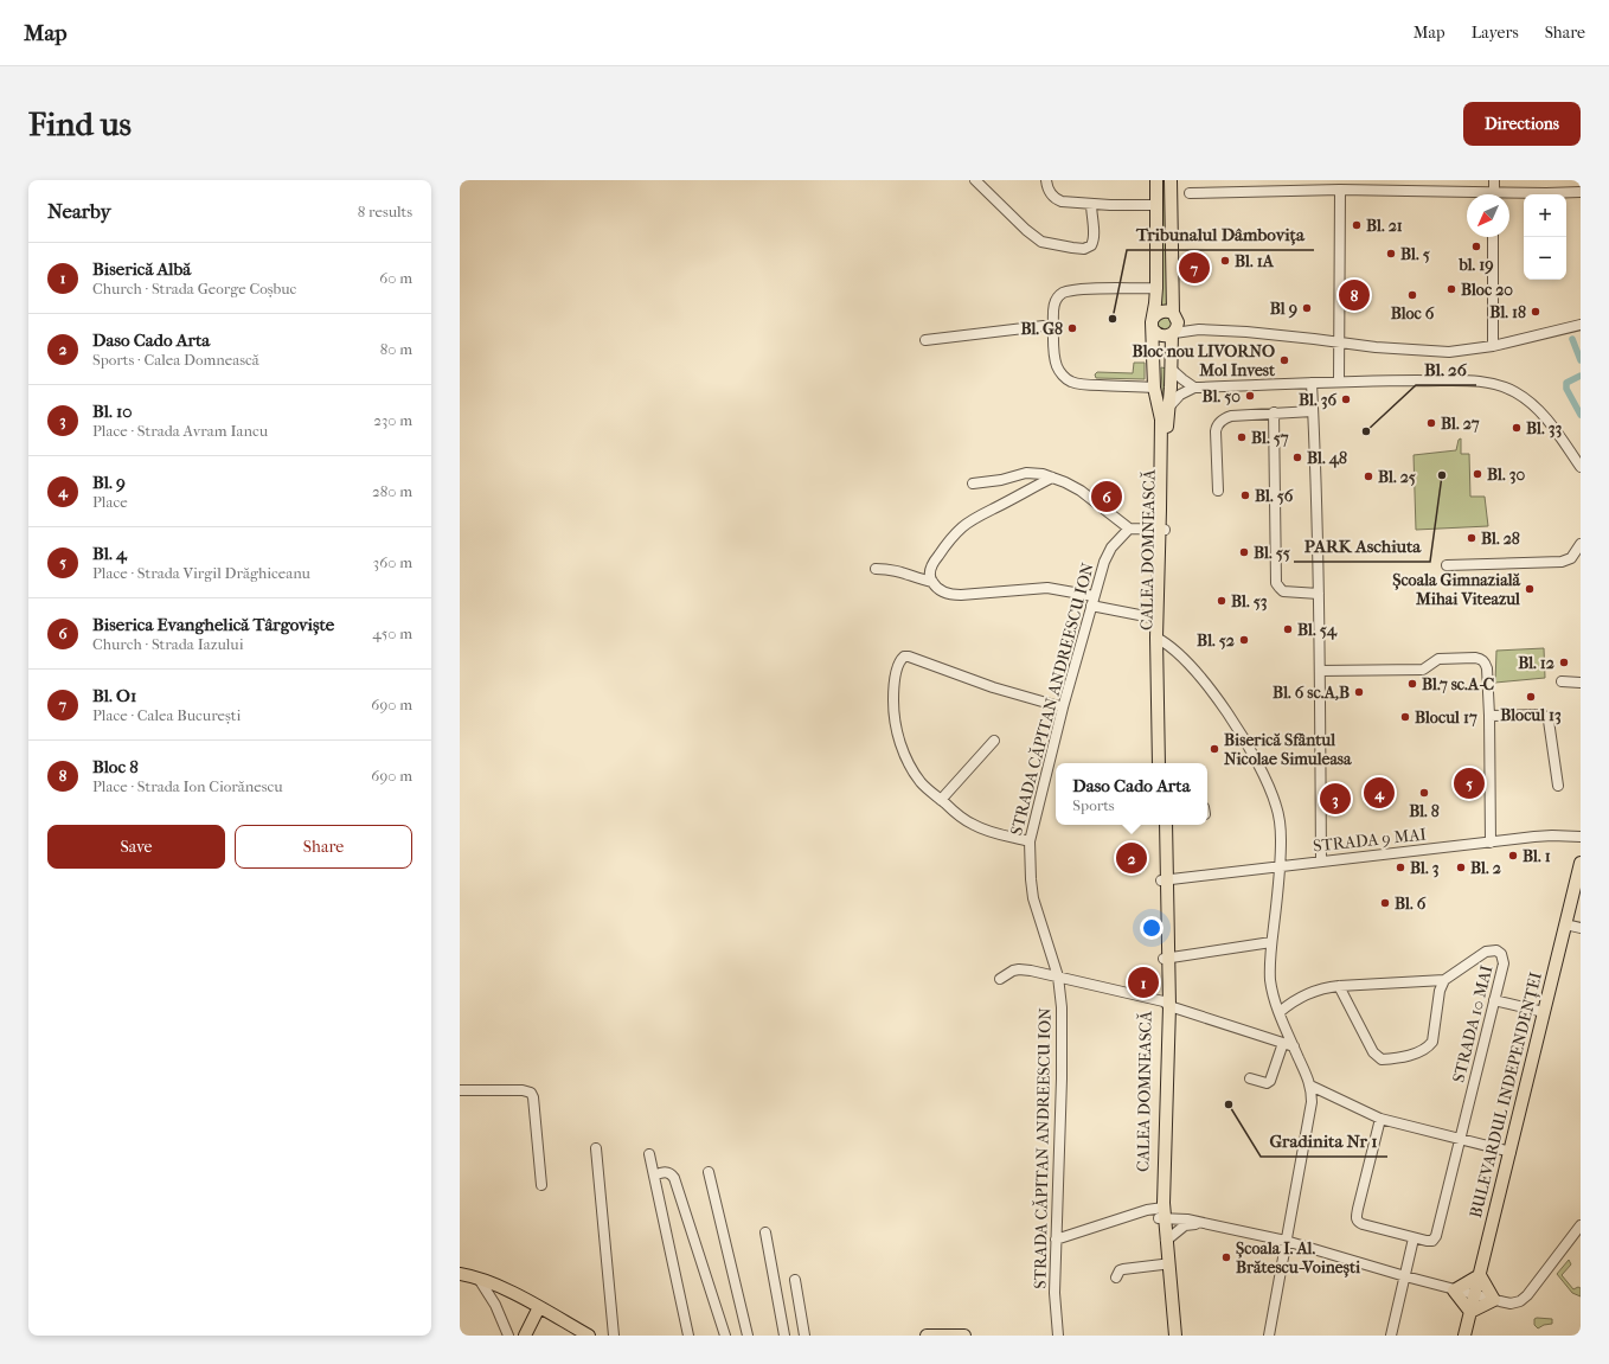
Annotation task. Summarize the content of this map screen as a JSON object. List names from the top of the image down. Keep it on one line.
{"streets":{"main road":["CALEA DOMNEASCĂ","BULEVARDUL INDEPENDENȚEI"],"street":["STRADA CĂPITAN ANDREESCU ION","STRADA 9 MAI","STRADA 10 MAI"]},"crossings":[["CALEA DOMNEASCĂ","STRADA 9 MAI"]],"places":["Bl. 21","bl. 19","Bl. 5","Bl. 1A","Bloc 20","Bloc 6","Bl 9","Bl. 18","Tribunalul Dâmbovița","Bl. G8","Bloc nou LIVORNO Mol Invest","Bl. 50","Bl. 36","Bl. 27","Bl. 33","Bl. 26","Bl. 57","Bl. 48","Bl. 30","PARK Aschiuta","Bl. 25","Bl. 56","Bl. 28","Bl. 55","Școala Gimnazială Mihai Viteazul","Bl. 53","Bl. 54","Bl. 52","Bl. 12","Bl.7 sc.A-C","Bl. 6 sc.A,B","Blocul 13","Blocul 17","Biserică Sfântul Nicolae Simuleasa","Bl. 8","Bl. 1","Bl. 3","Bl. 2","Bl. 6","Gradinita Nr 1","Școala I. Al. Brătescu-Voinești"],"north":"bottom left","page":{"header":"Map","nav":["Map","Layers","Share"],"buttons":["Directions",["Save","Share"]],"title":"Find us","heading":["Nearby","8 results"],"map_buttons":["+","−"],"list":[{"mark":"1","name":"Biserică Albă","note":"Church · Strada George Coșbuc","value":"60 m"},{"mark":"2","name":"Daso Cado Arta","note":"Sports · Calea Domnească","value":"80 m"},{"mark":"3","name":"Bl. 10","note":"Place · Strada Avram Iancu","value":"230 m"},{"mark":"4","name":"Bl. 9","note":"Place","value":"280 m"},{"mark":"5","name":"Bl. 4","note":"Place · Strada Virgil Drăghiceanu","value":"360 m"},{"mark":"6","name":"Biserica Evanghelică Târgoviște","note":"Church · Strada Iazului","value":"450 m"},{"mark":"7","name":"Bl. O1","note":"Place · Calea București","value":"690 m"},{"mark":"8","name":"Bloc 8","note":"Place · Strada Ion Ciorănescu","value":"690 m"}],"pins":["7","8","6","5","4","3","2","1"],"popup":["Daso Cado Arta","Sports"]}}
